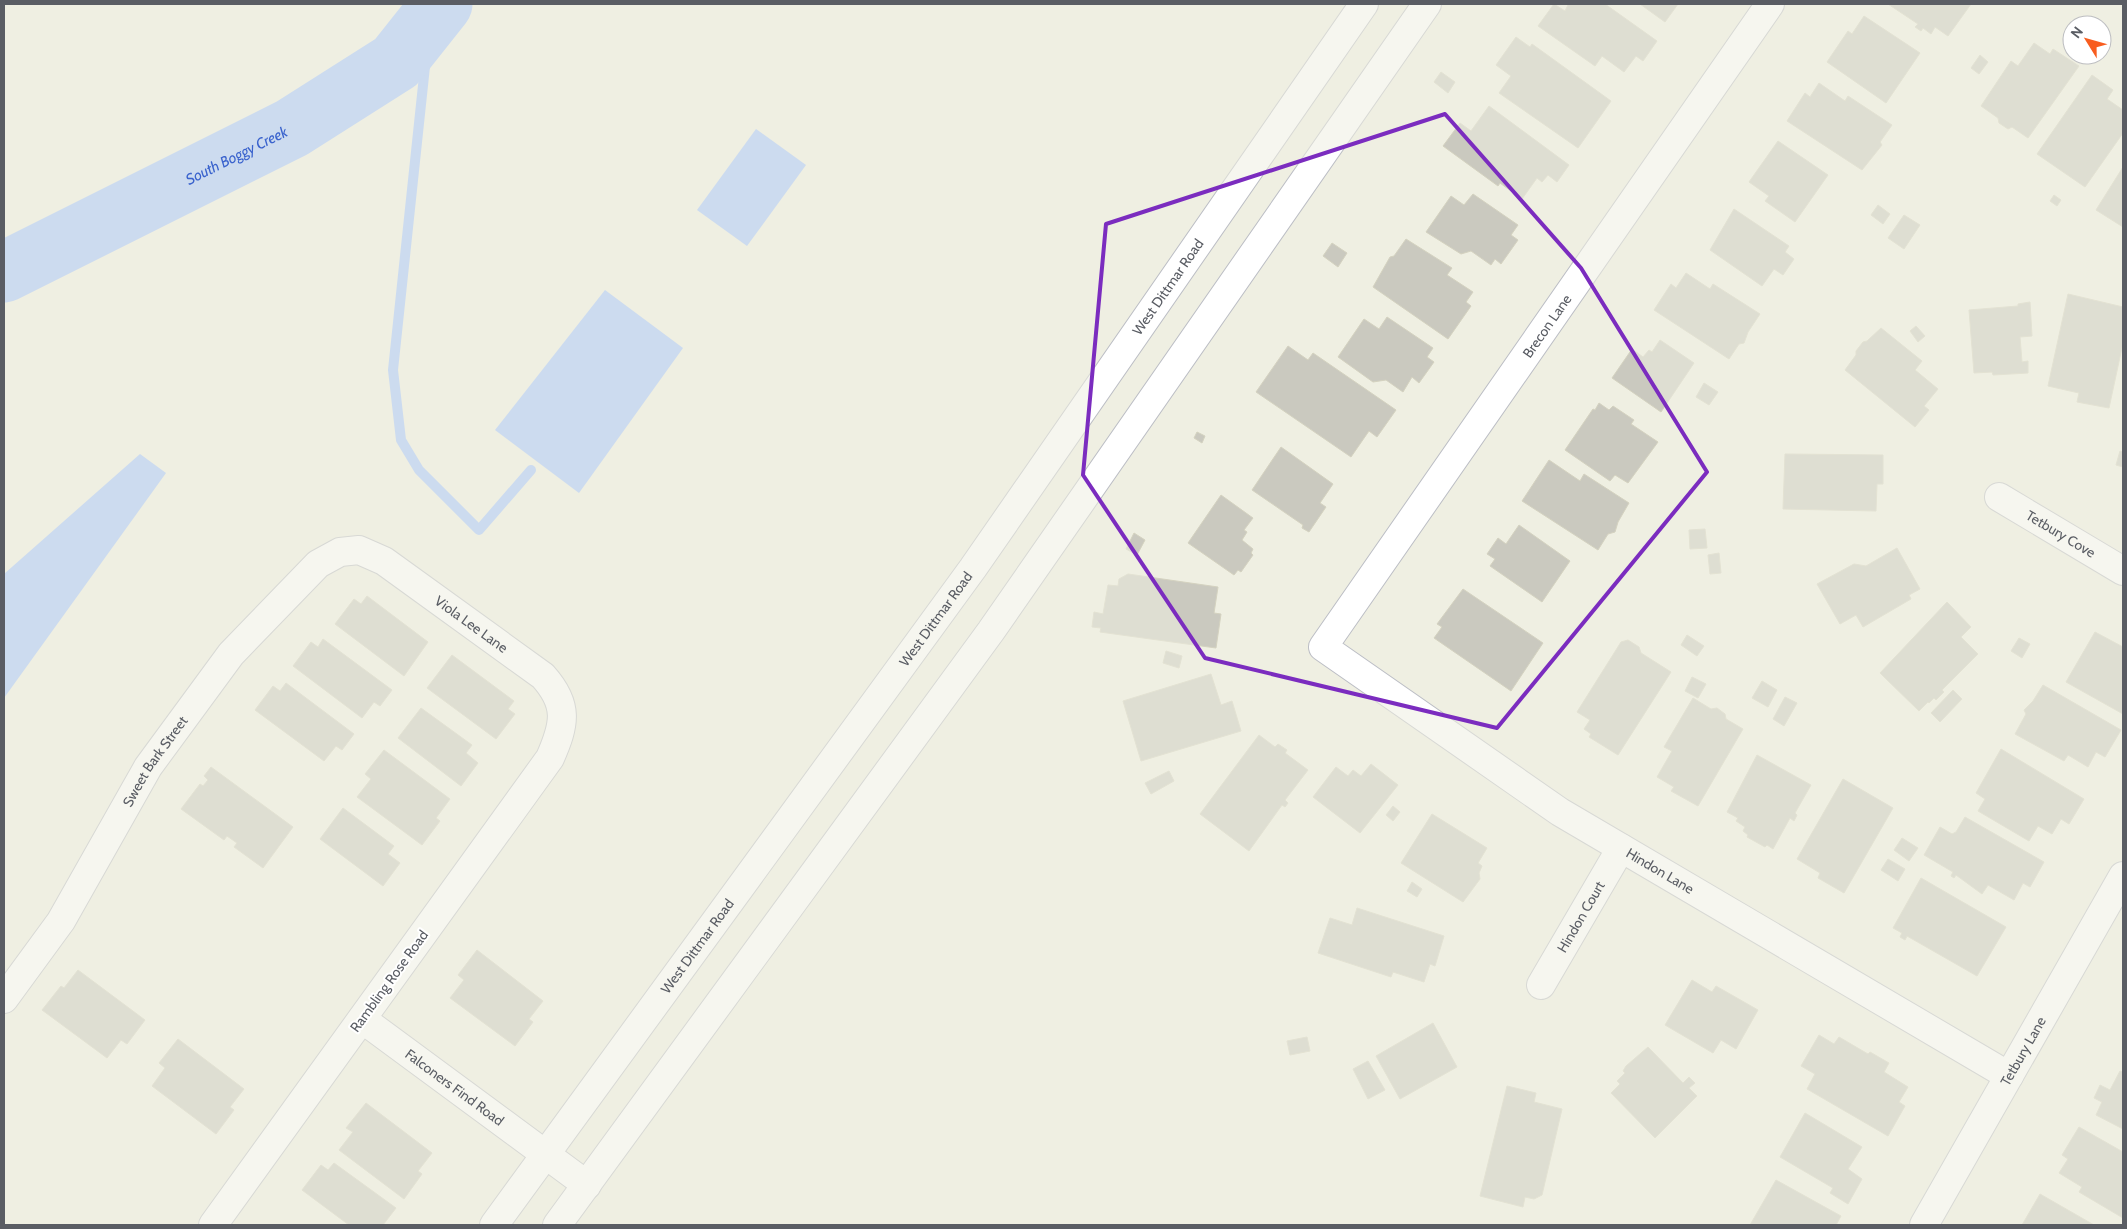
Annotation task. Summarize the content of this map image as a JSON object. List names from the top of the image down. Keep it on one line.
{"streets":{"street":["West Dittmar Road","Brecon Lane","Tetbury Cove","Viola Lee Lane","Sweet Bark Street","Hindon Lane","Hindon Court","Rambling Rose Road","Tetbury Lane","Falconers Find Road"]},"crossings":[["West Dittmar Road","Falconers Find Road"],["Brecon Lane","Hindon Lane"],["Viola Lee Lane","Sweet Bark Street"],["Viola Lee Lane","Rambling Rose Road"],["Hindon Lane","Hindon Court"],["Hindon Lane","Tetbury Lane"],["Rambling Rose Road","Falconers Find Road"]],"water":["South Boggy Creek"],"north":"top left"}
